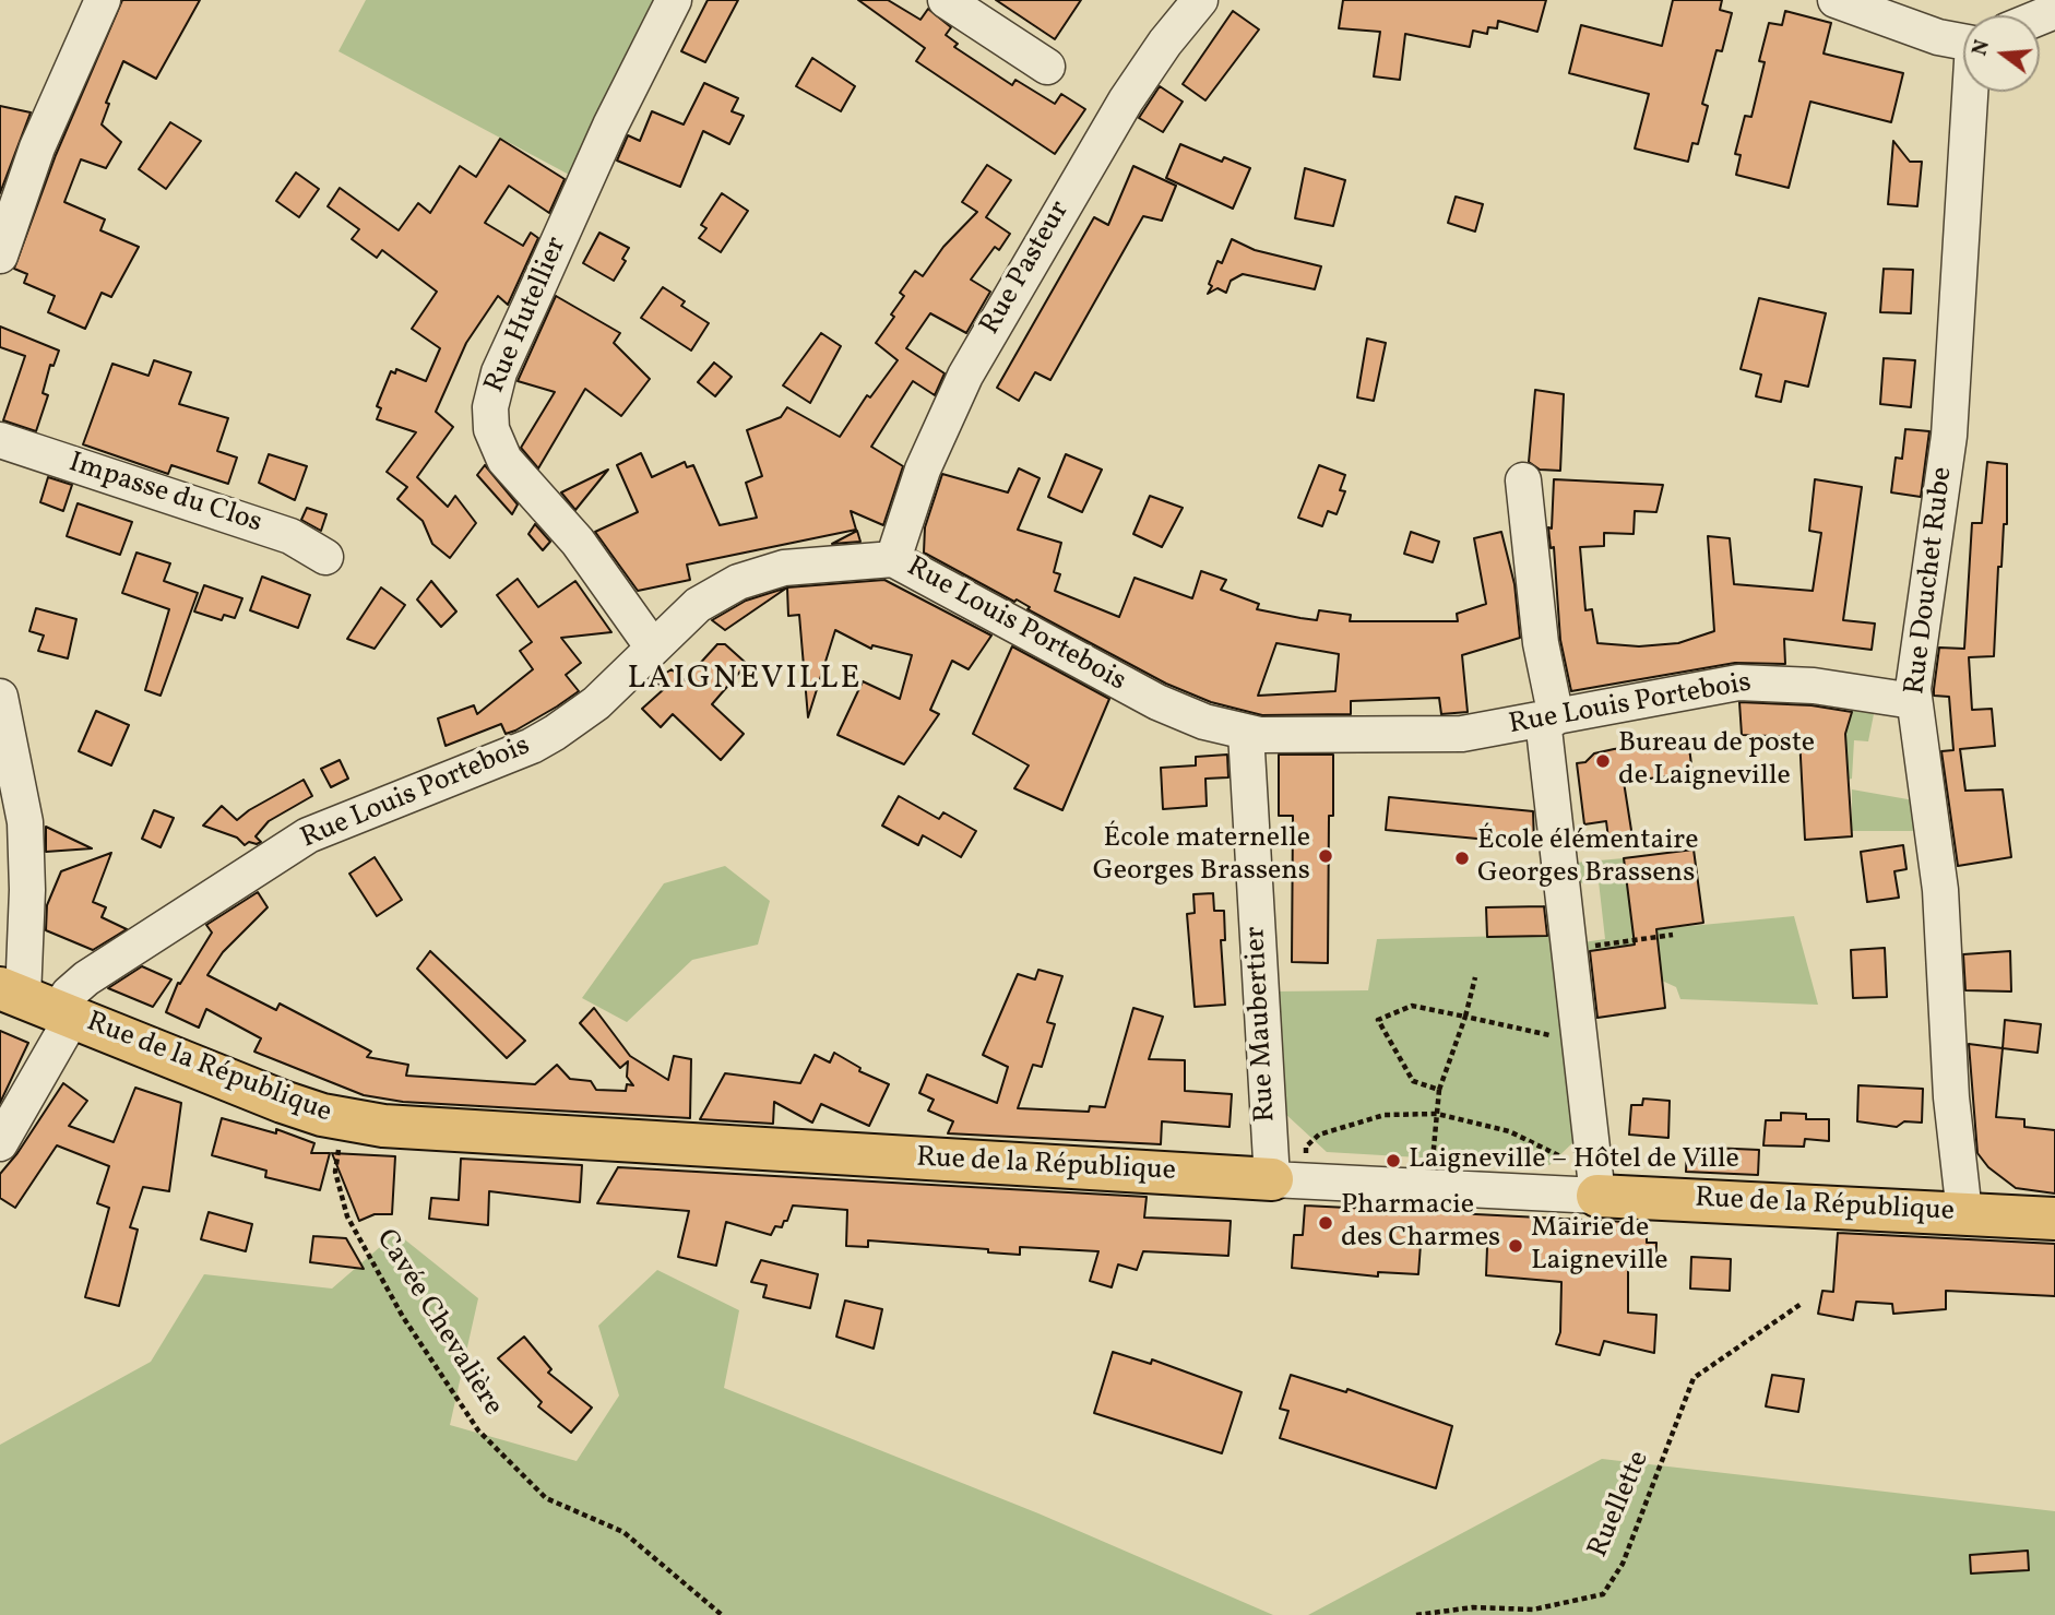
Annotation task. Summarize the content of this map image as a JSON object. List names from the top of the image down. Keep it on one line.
{"streets":{"main road":["Rue de la République"],"street":["Rue Pasteur","Rue Hutellier","Impasse du Clos","Rue Douchet Rube","Rue Louis Portebois","Rue Maubertier"],"path":["Cavée Chevalière","Ruellette"]},"crossings":[["Rue Pasteur","Rue Louis Portebois"],["Rue Hutellier","Rue Louis Portebois"],["Rue Douchet Rube","Rue Louis Portebois"],["Rue Douchet Rube","Rue de la République"],["Rue Louis Portebois","Rue Maubertier"],["Rue Louis Portebois","Rue de la République"],["Rue Maubertier","Rue de la République"],["Rue de la République","Cavée Chevalière"]],"districts":["LAIGNEVILLE"],"places":["Bureau de poste de Laigneville","École maternelle Georges Brassens","École élémentaire Georges Brassens","Laigneville – Hôtel de Ville","Pharmacie des Charmes","Mairie de Laigneville"],"north":"left"}
